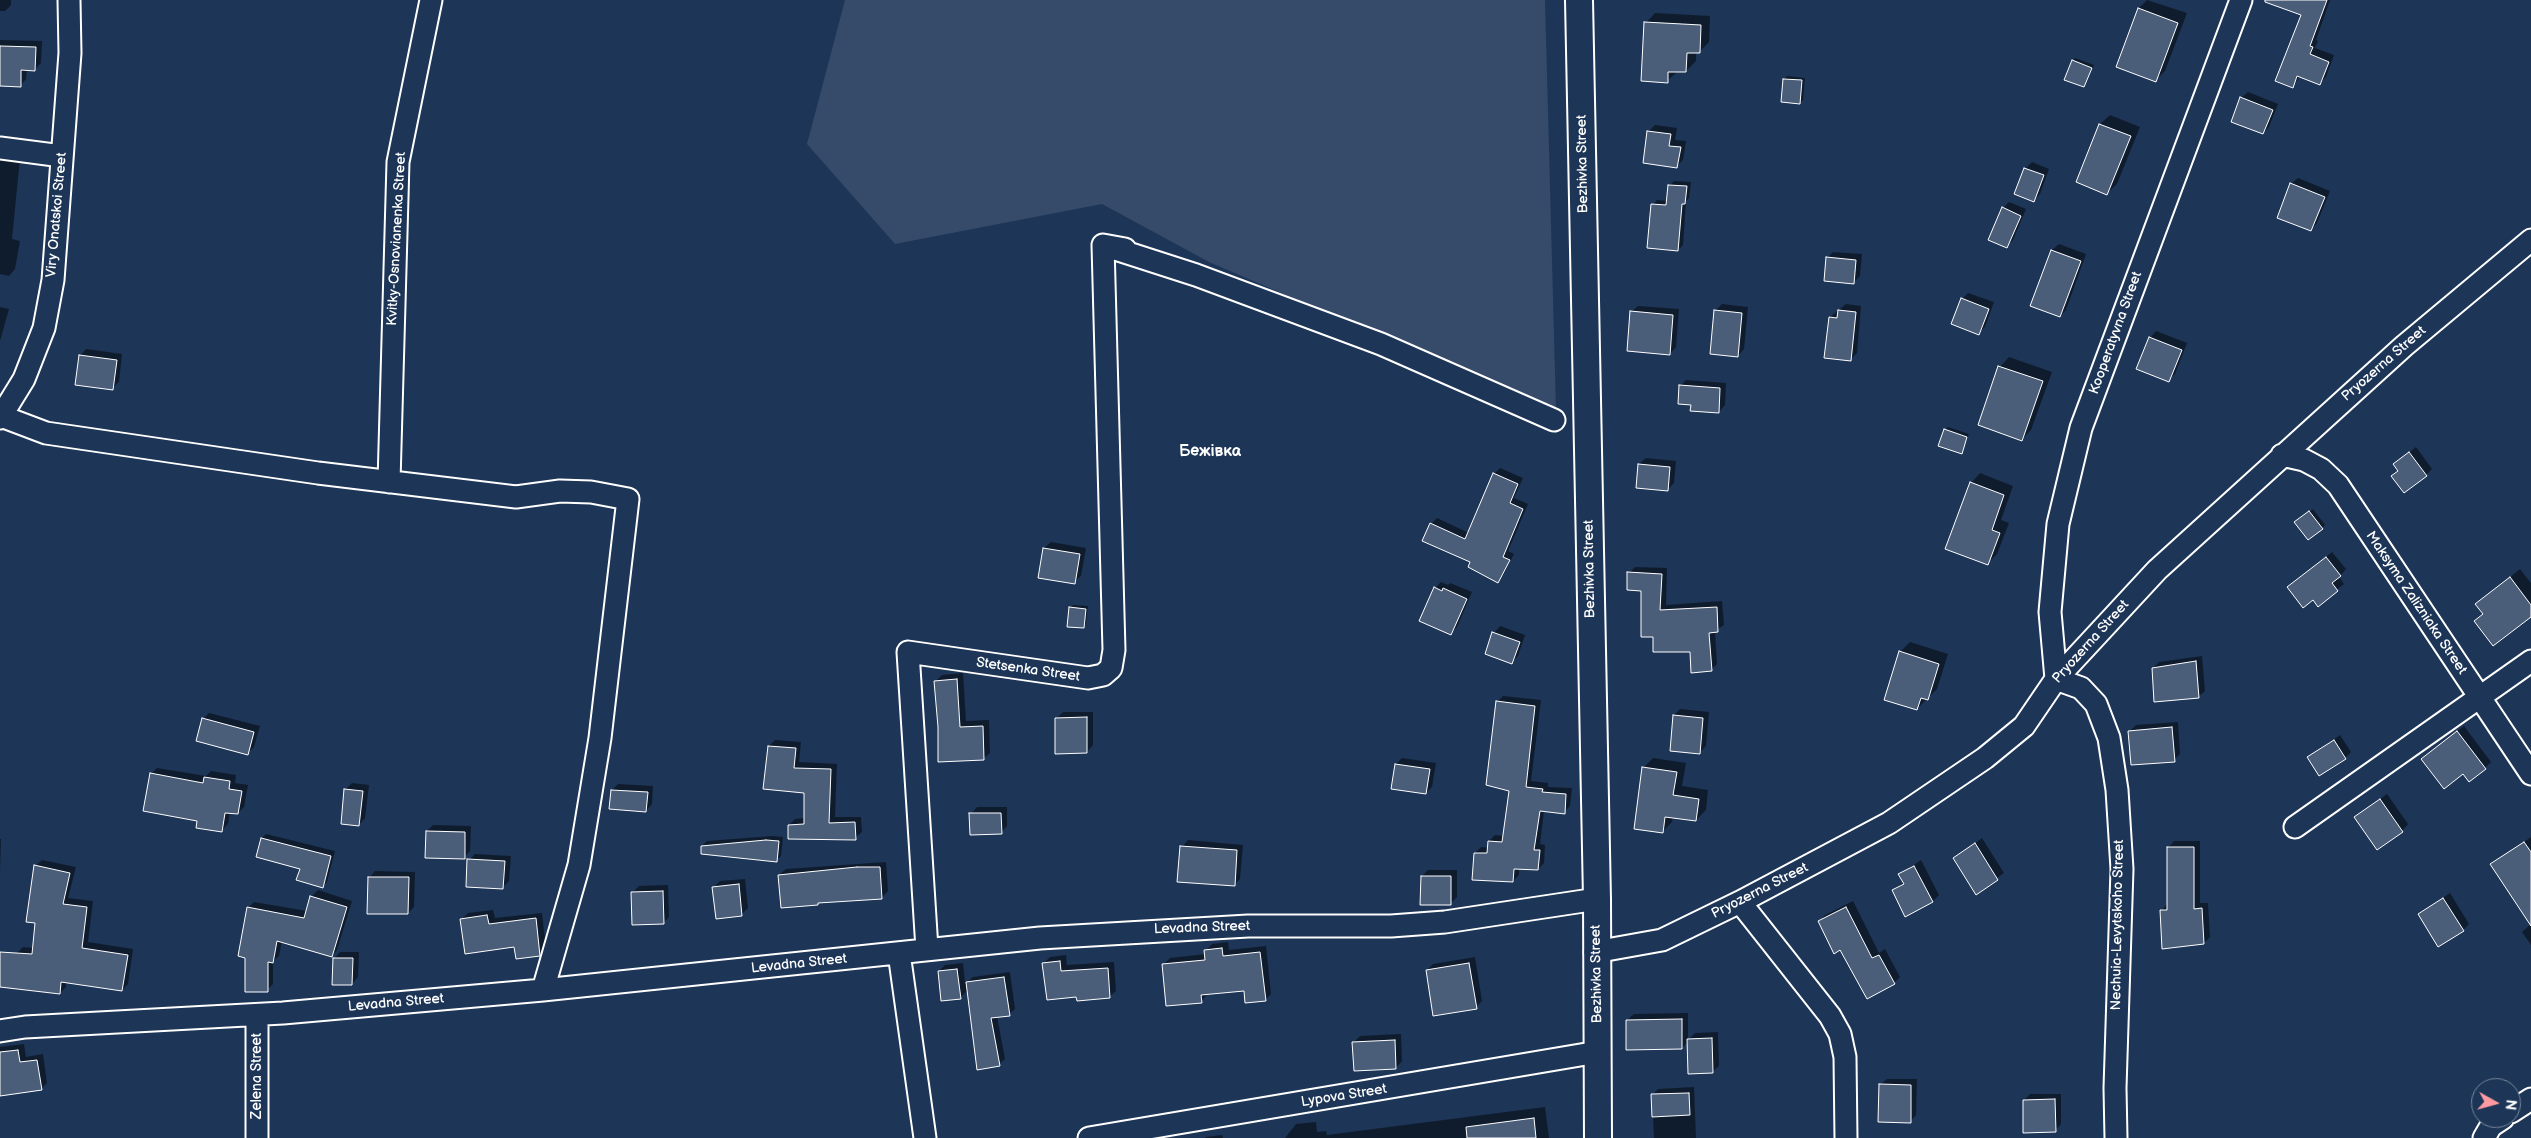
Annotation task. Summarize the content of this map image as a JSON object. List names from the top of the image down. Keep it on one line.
{"streets":{"main road":["Bezhivka Street"],"street":["Viry Onatskoi Street","Kvitky-Osnovianenka Street","Kooperatyvna Street","Pryozerna Street","Maksyma Zalizniaka Street","Stetsenka Street","Nechuia-Levytskoho Street","Levadna Street","Zelena Street","Lypova Street"]},"crossings":[["Bezhivka Street","Pryozerna Street"],["Bezhivka Street","Levadna Street"],["Bezhivka Street","Lypova Street"],["Kooperatyvna Street","Pryozerna Street"],["Kooperatyvna Street","Nechuia-Levytskoho Street"],["Pryozerna Street","Maksyma Zalizniaka Street"],["Pryozerna Street","Nechuia-Levytskoho Street"],["Stetsenka Street","Levadna Street"],["Levadna Street","Zelena Street"]],"districts":["Бежівка"],"north":"right"}
